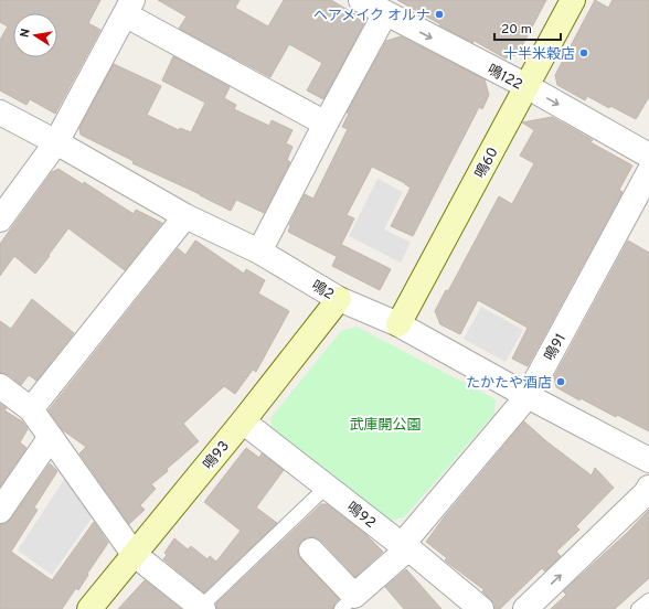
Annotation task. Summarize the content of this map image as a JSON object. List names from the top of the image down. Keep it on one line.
{"streets":{"street":["鳴122","鳴60","鳴2","鳴91","鳴93","鳴92"]},"crossings":[["鳴122","鳴60"],["鳴60","鳴2"],["鳴2","鳴91"],["鳴2","鳴93"],["鳴91","鳴92"],["鳴93","鳴92"]],"one_way":["鳴122"],"parks":["武庫開公園"],"places":["ヘアメイク オルナ","十半米穀店","たかたや酒店"],"scale_bar":"20 m","north":"left"}
